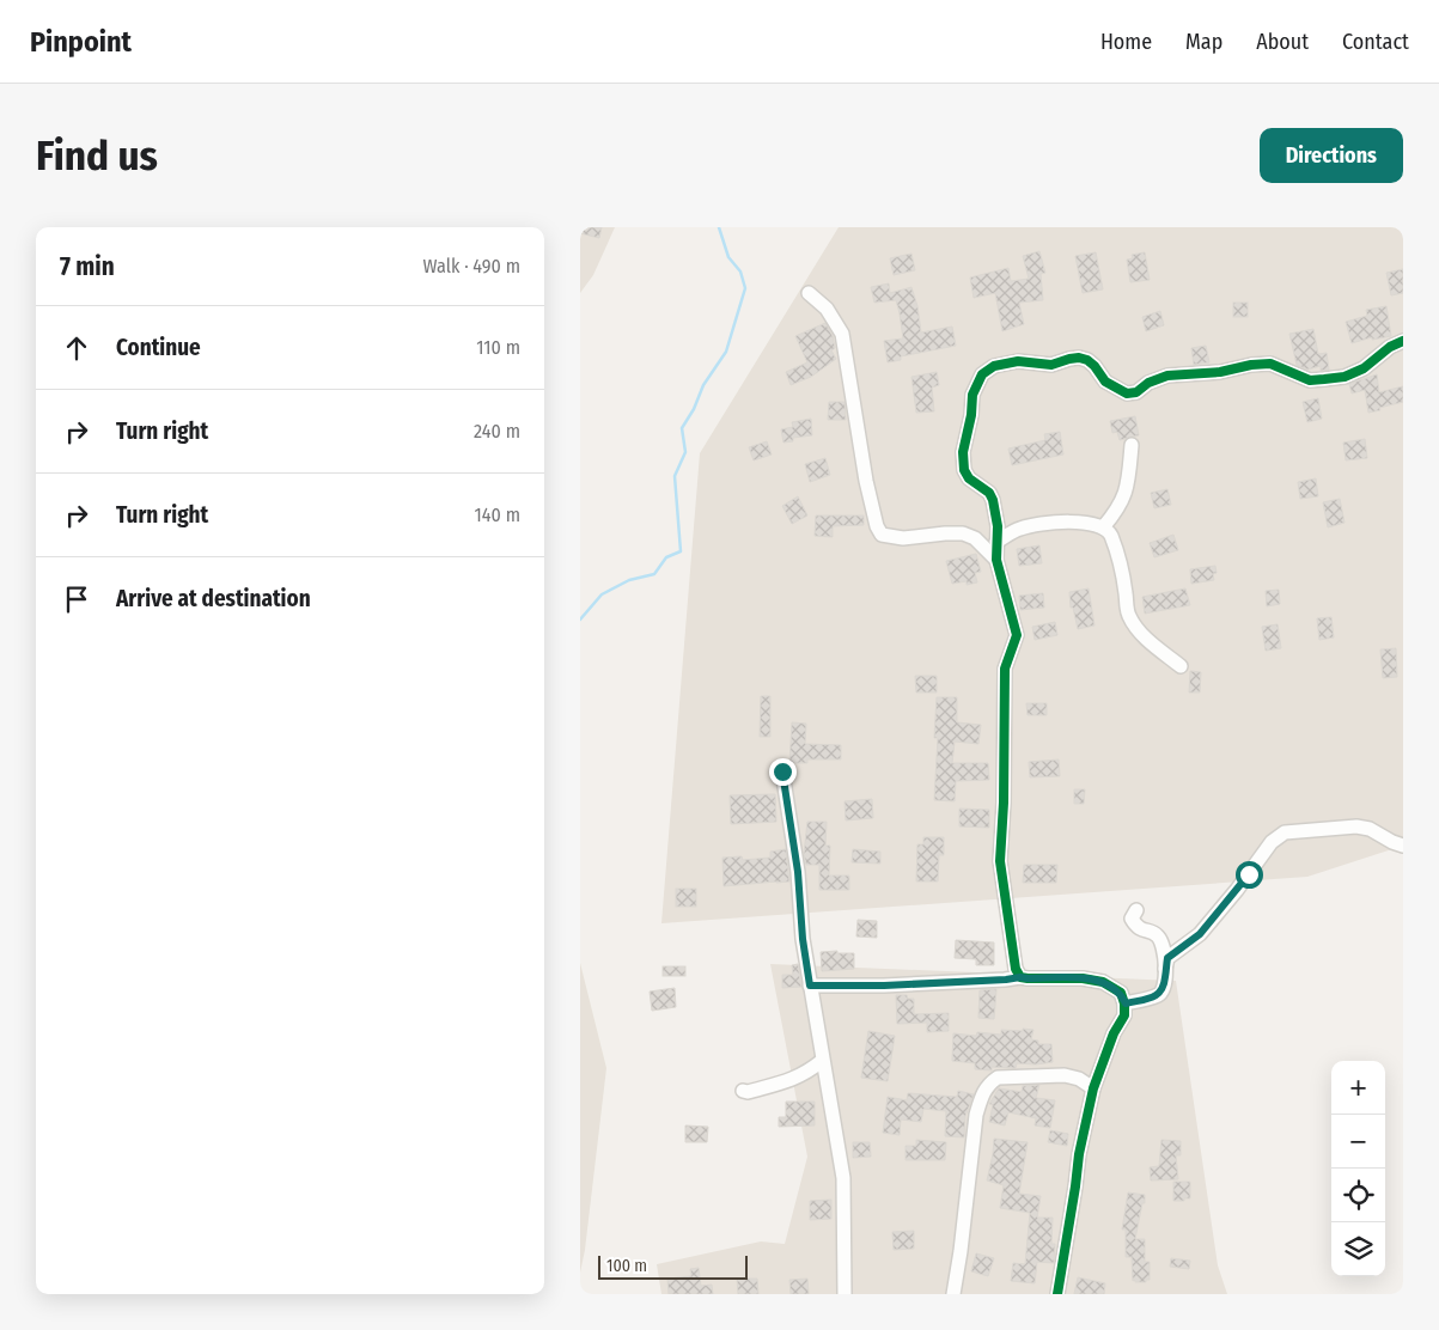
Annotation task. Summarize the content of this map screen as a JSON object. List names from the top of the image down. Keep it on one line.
{"scale_bar":"100 m","page":{"header":"Pinpoint","nav":["Home","Map","About","Contact"],"buttons":"Directions","title":"Find us","heading":["7 min","Walk · 490 m"],"list":[["Continue","110 m"],["Turn right","240 m"],["Turn right","140 m"],"Arrive at destination"],"map_buttons":["+","−"],"scale":"100 m"}}
